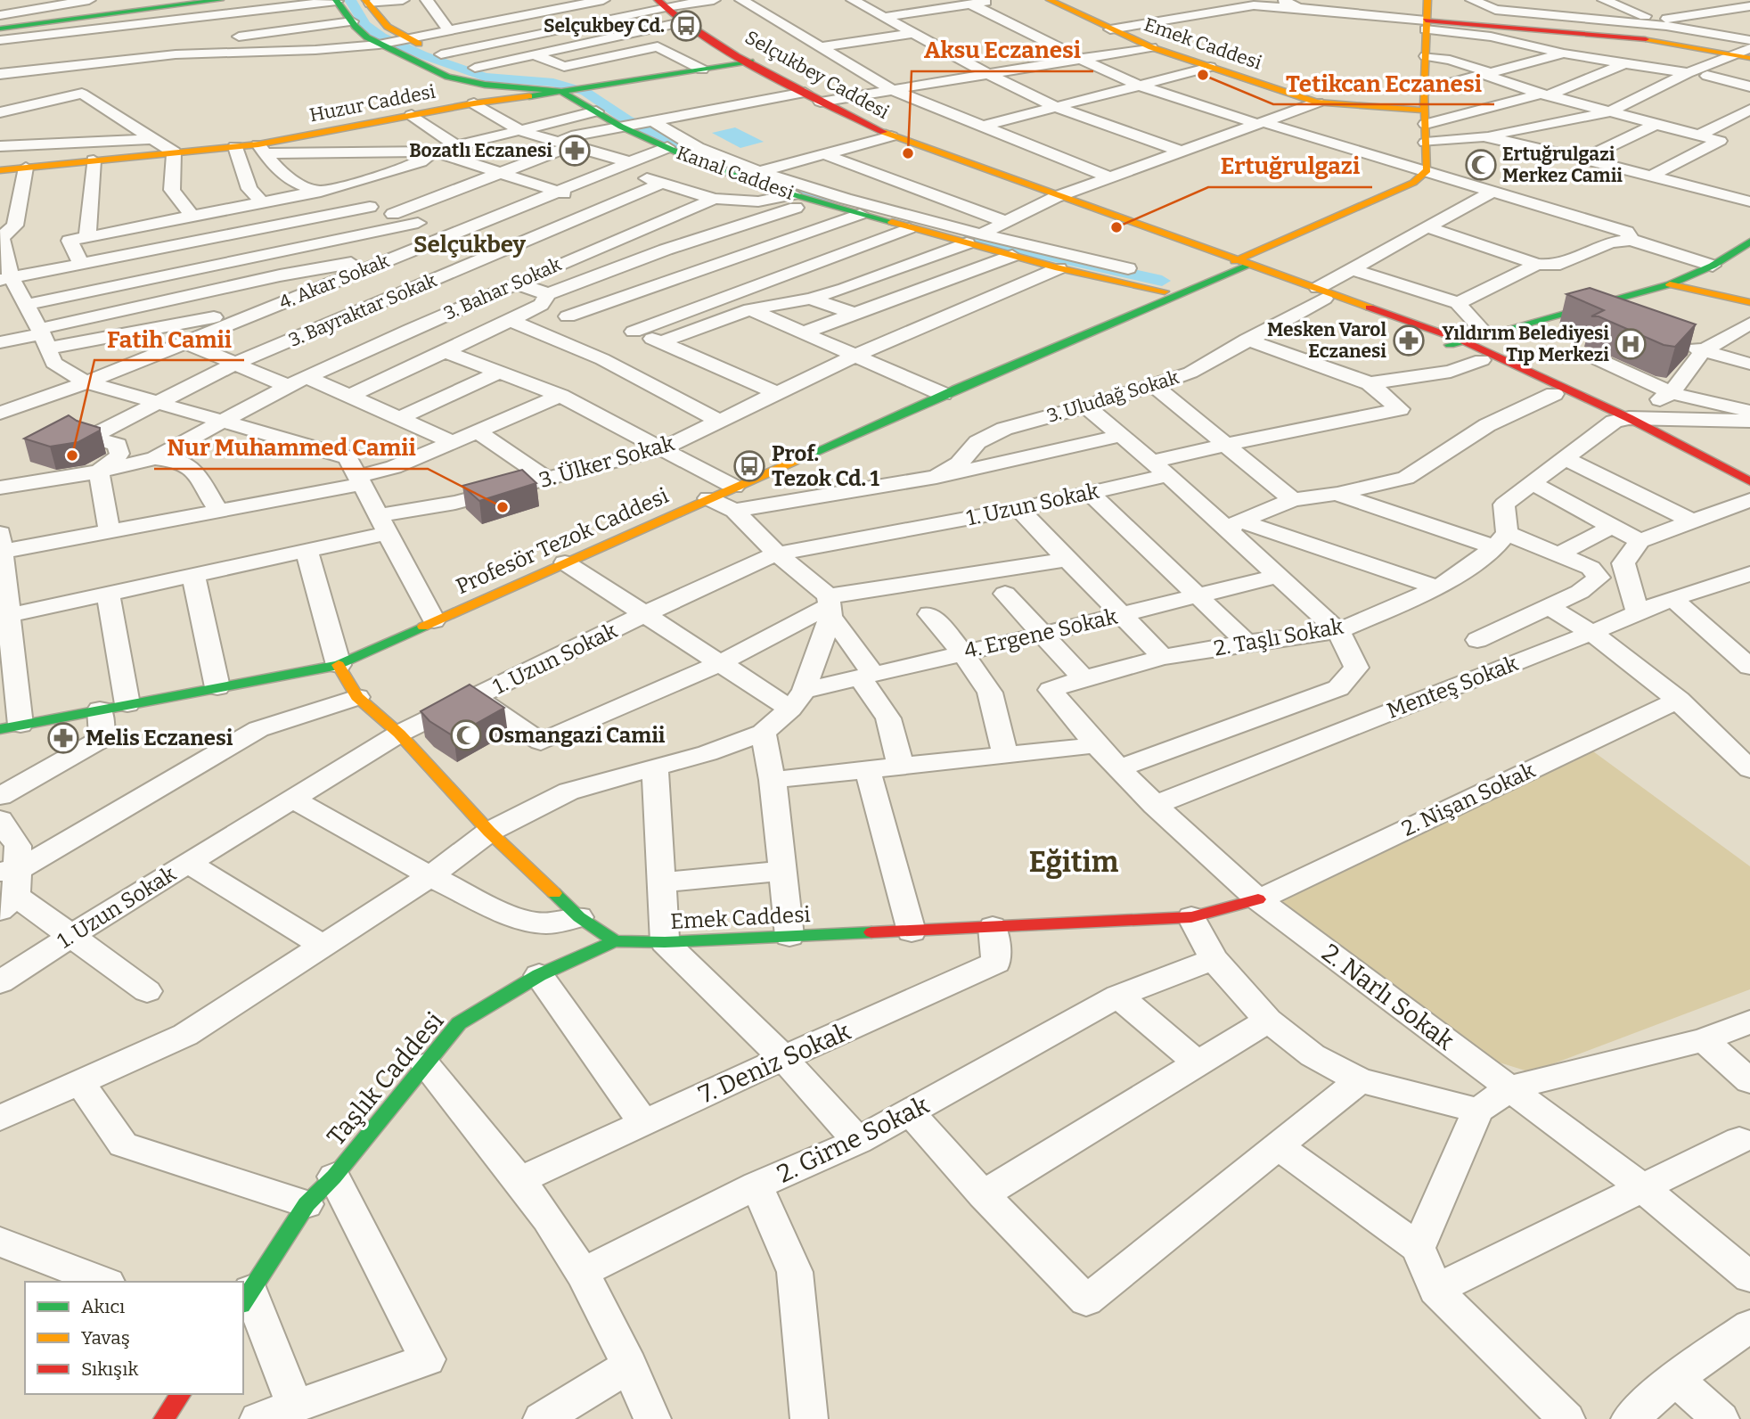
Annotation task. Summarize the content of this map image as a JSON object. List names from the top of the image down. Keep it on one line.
{"streets":{"street":["Emek Caddesi","Selçukbey Caddesi","Huzur Caddesi","Kanal Caddesi","4. Akar Sokak","3. Bahar Sokak","3. Bayraktar Sokak","3. Uludağ Sokak","3. Ülker Sokak","1. Uzun Sokak","Profesör Tezok Caddesi","4. Ergene Sokak","2. Taşlı Sokak","Menteş Sokak","2. Nişan Sokak","2. Narlı Sokak","7. Deniz Sokak","Taşlık Caddesi","2. Girne Sokak"]},"crossings":[["Emek Caddesi","2. Nişan Sokak"],["Emek Caddesi","2. Narlı Sokak"],["Emek Caddesi","7. Deniz Sokak"],["Emek Caddesi","Taşlık Caddesi"],["Selçukbey Caddesi","Huzur Caddesi"],["Selçukbey Caddesi","3. Uludağ Sokak"],["Huzur Caddesi","Kanal Caddesi"],["Kanal Caddesi","4. Akar Sokak"],["Kanal Caddesi","3. Bahar Sokak"],["Kanal Caddesi","3. Ülker Sokak"],["2. Taşlı Sokak","2. Narlı Sokak"],["Menteş Sokak","2. Narlı Sokak"],["2. Nişan Sokak","2. Narlı Sokak"]],"districts":["Selçukbey","Eğitim"],"places":{"bus stop":["Selçukbey Cd.","Prof. Tezok Cd. 1"],"other":["Tetikcan Eczanesi","Aksu Eczanesi","Ertuğrulgazi","Fatih Camii","Nur Muhammed Camii"],"pharmacy":["Bozatlı Eczanesi","Mesken Varol Eczanesi","Melis Eczanesi"],"mosque":["Ertuğrulgazi Merkez Camii","Osmangazi Camii"],"hospital":["Yıldırım Belediyesi Tıp Merkezi"]},"legend":["Akıcı","Yavaş","Sıkışık"]}
